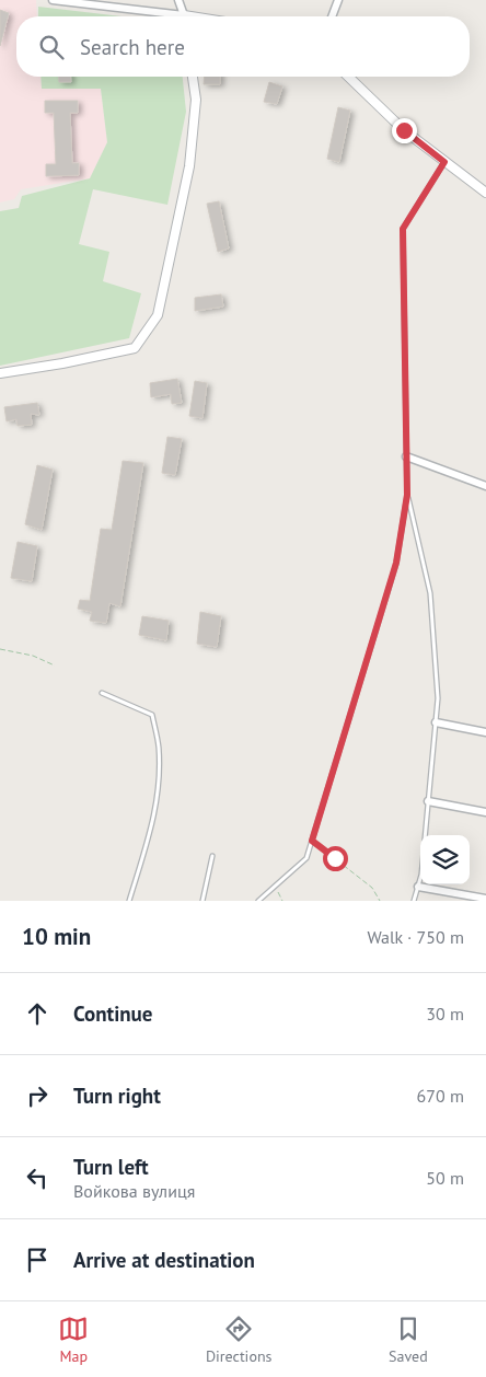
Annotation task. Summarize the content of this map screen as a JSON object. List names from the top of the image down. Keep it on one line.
{"page":{"search":"Search here","heading":["10 min","Walk · 750 m"],"list":[["Continue","30 m"],["Turn right","670 m"],["Turn left","Войкова вулиця","50 m"],"Arrive at destination"],"nav":["Map","Directions","Saved"]}}
